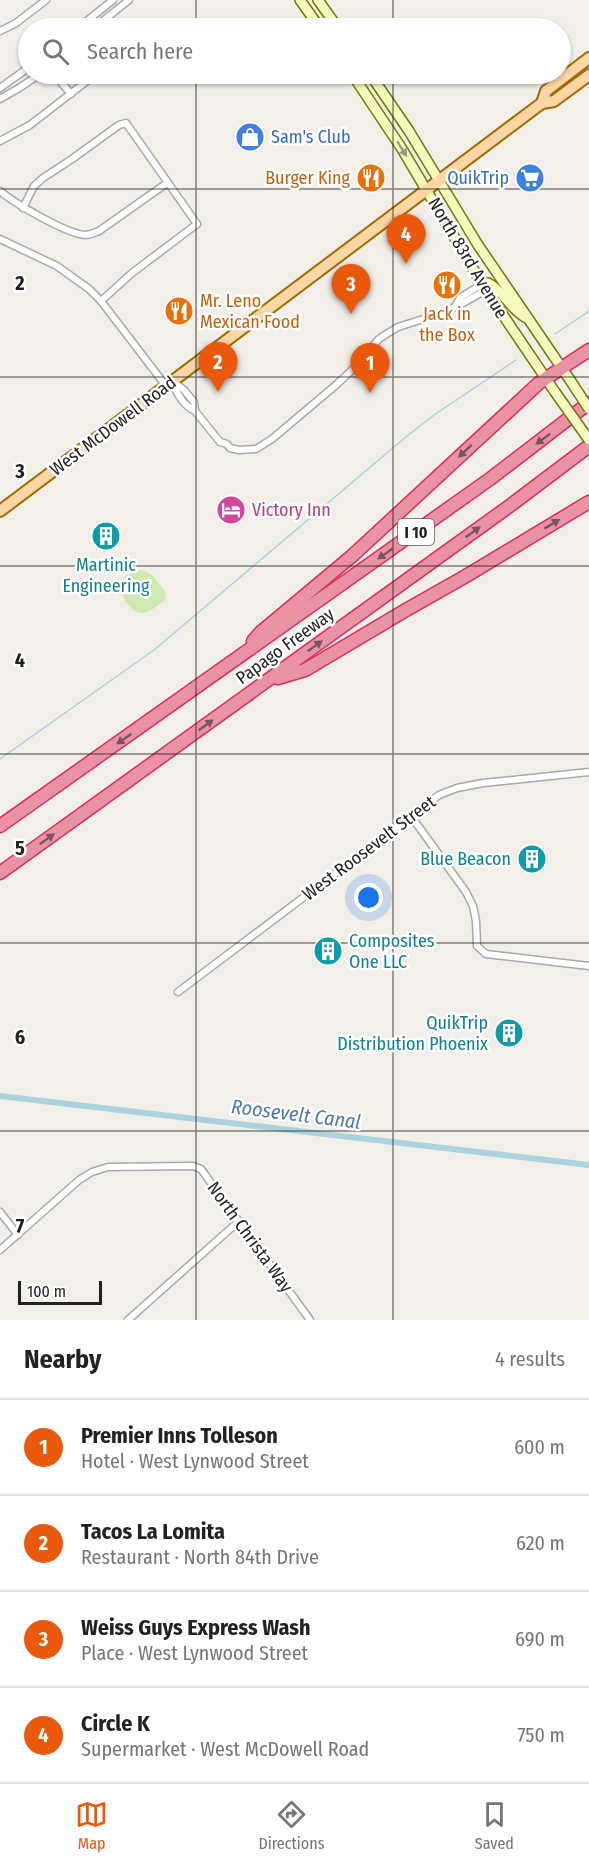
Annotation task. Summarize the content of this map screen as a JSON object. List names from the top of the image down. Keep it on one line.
{"streets":{"highway":["I 10","Papago Freeway"],"main road":["North 83rd Avenue","West McDowell Road"],"street":["West Roosevelt Street","North Christa Way"]},"crossings":[["North 83rd Avenue","West McDowell Road"]],"water":["Roosevelt Canal"],"places":{"shop":["Sam's Club"],"restaurant":["Burger King","Jack in the Box","Mr. Leno Mexican Food"],"supermarket":["QuikTrip"],"hotel":["Victory Inn"],"building":["Martinic Engineering","Blue Beacon","Composites One LLC","QuikTrip Distribution Phoenix"]},"scale_bar":"100 m","page":{"search":"Search here","pins":["4","3","2","1"],"scale":"100 m","heading":["Nearby","4 results"],"list":[{"mark":"1","name":"Premier Inns Tolleson","note":"Hotel · West Lynwood Street","value":"600 m"},{"mark":"2","name":"Tacos La Lomita","note":"Restaurant · North 84th Drive","value":"620 m"},{"mark":"3","name":"Weiss Guys Express Wash","note":"Place · West Lynwood Street","value":"690 m"},{"mark":"4","name":"Circle K","note":"Supermarket · West McDowell Road","value":"750 m"}],"nav":["Map","Directions","Saved"]},"grid":{"rows":["2","3","4","5","6","7"]}}
